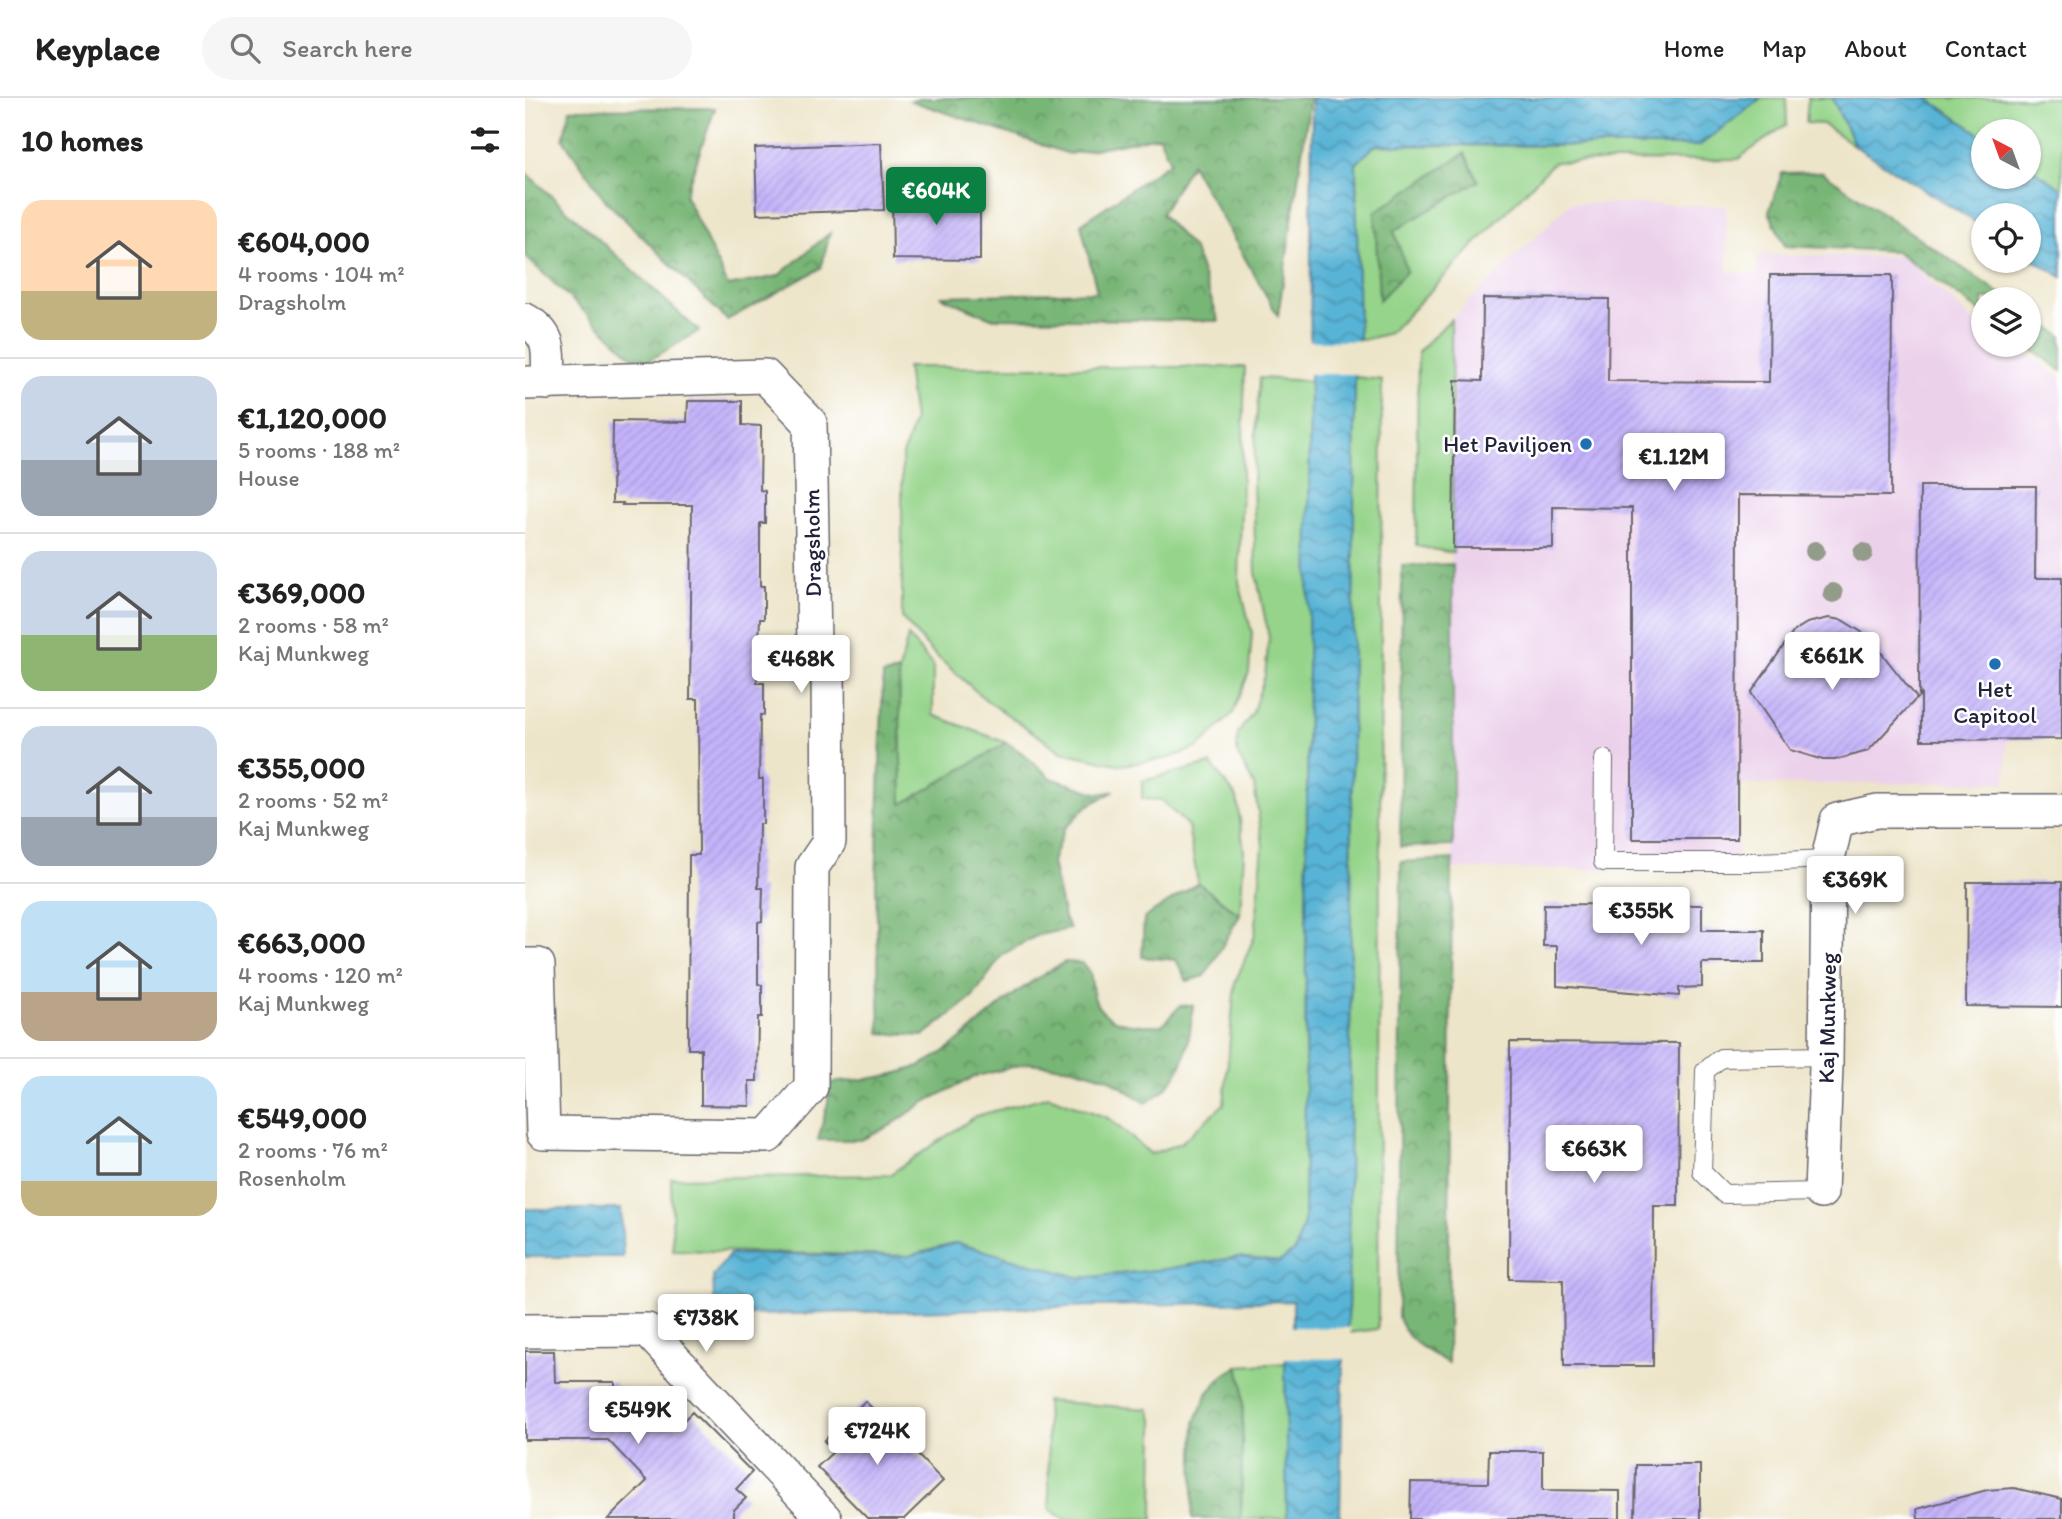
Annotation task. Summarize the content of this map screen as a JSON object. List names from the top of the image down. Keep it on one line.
{"streets":{"street":["Dragsholm","Kaj Munkweg"]},"places":["Het Paviljoen","Het Capitool"],"north":"top left","page":{"header":"Keyplace","search":"Search here","nav":["Home","Map","About","Contact"],"heading":"10 homes","price":["€604K","€1.12M","€661K","€468K","€369K","€355K","€663K","€738K","€549K","€724K"],"list":[{"name":"€604,000","note":"4 rooms · 104 m² · Dragsholm"},{"name":"€1,120,000","note":"5 rooms · 188 m² · House"},{"name":"€369,000","note":"2 rooms · 58 m² · Kaj Munkweg"},{"name":"€355,000","note":"2 rooms · 52 m² · Kaj Munkweg"},{"name":"€663,000","note":"4 rooms · 120 m² · Kaj Munkweg"},{"name":"€549,000","note":"2 rooms · 76 m² · Rosenholm"}]}}
